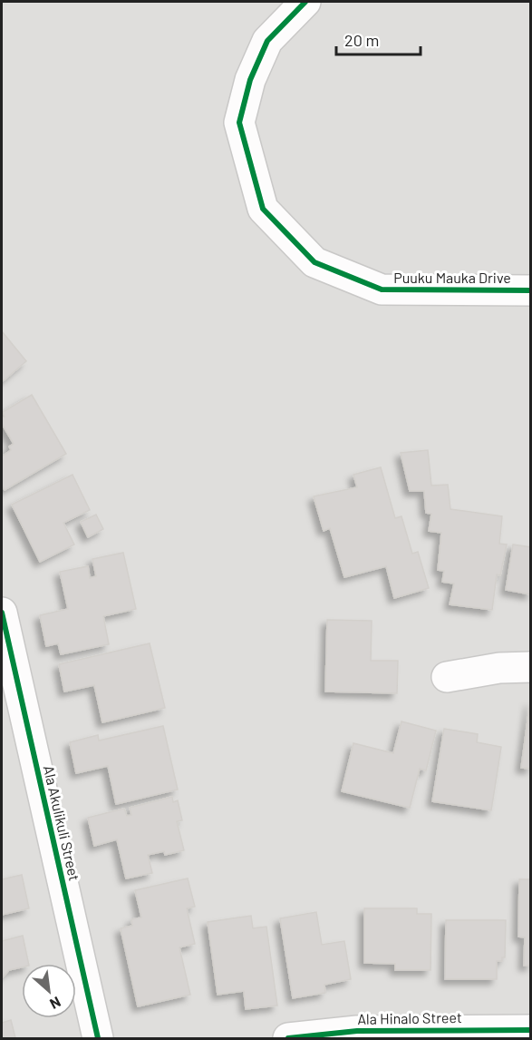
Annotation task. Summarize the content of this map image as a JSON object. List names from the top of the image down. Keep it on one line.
{"streets":{"street":["Puuku Mauka Drive","Ala Akulikuli Street","Ala Hinalo Street"]},"scale_bar":"20 m","north":"bottom right"}
